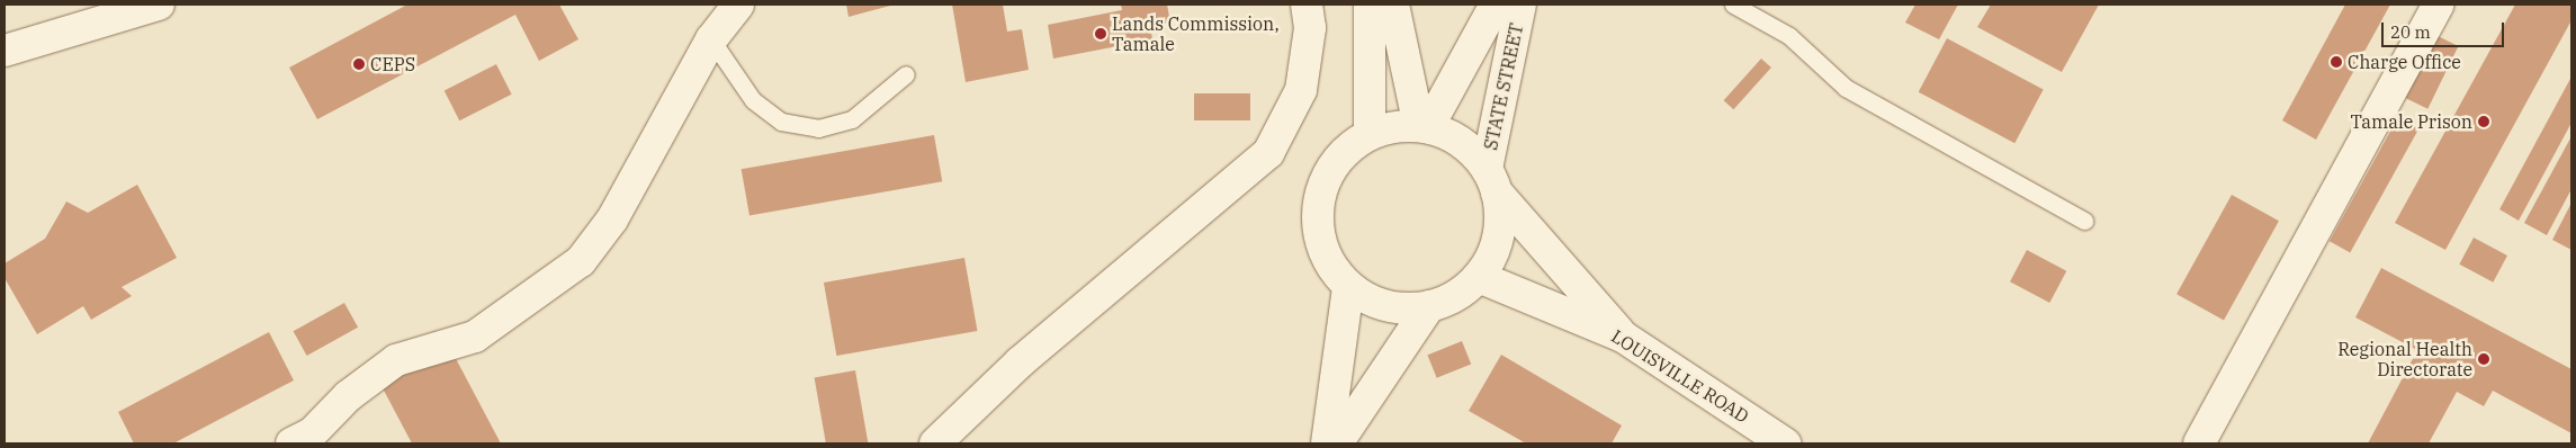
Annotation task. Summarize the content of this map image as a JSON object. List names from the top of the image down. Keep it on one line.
{"streets":{"street":["STATE STREET","LOUISVILLE ROAD"]},"crossings":[["STATE STREET","LOUISVILLE ROAD"]],"places":["Lands Commission, Tamale","Charge Office","CEPS","Tamale Prison","Regional Health Directorate"],"scale_bar":"20 m"}
